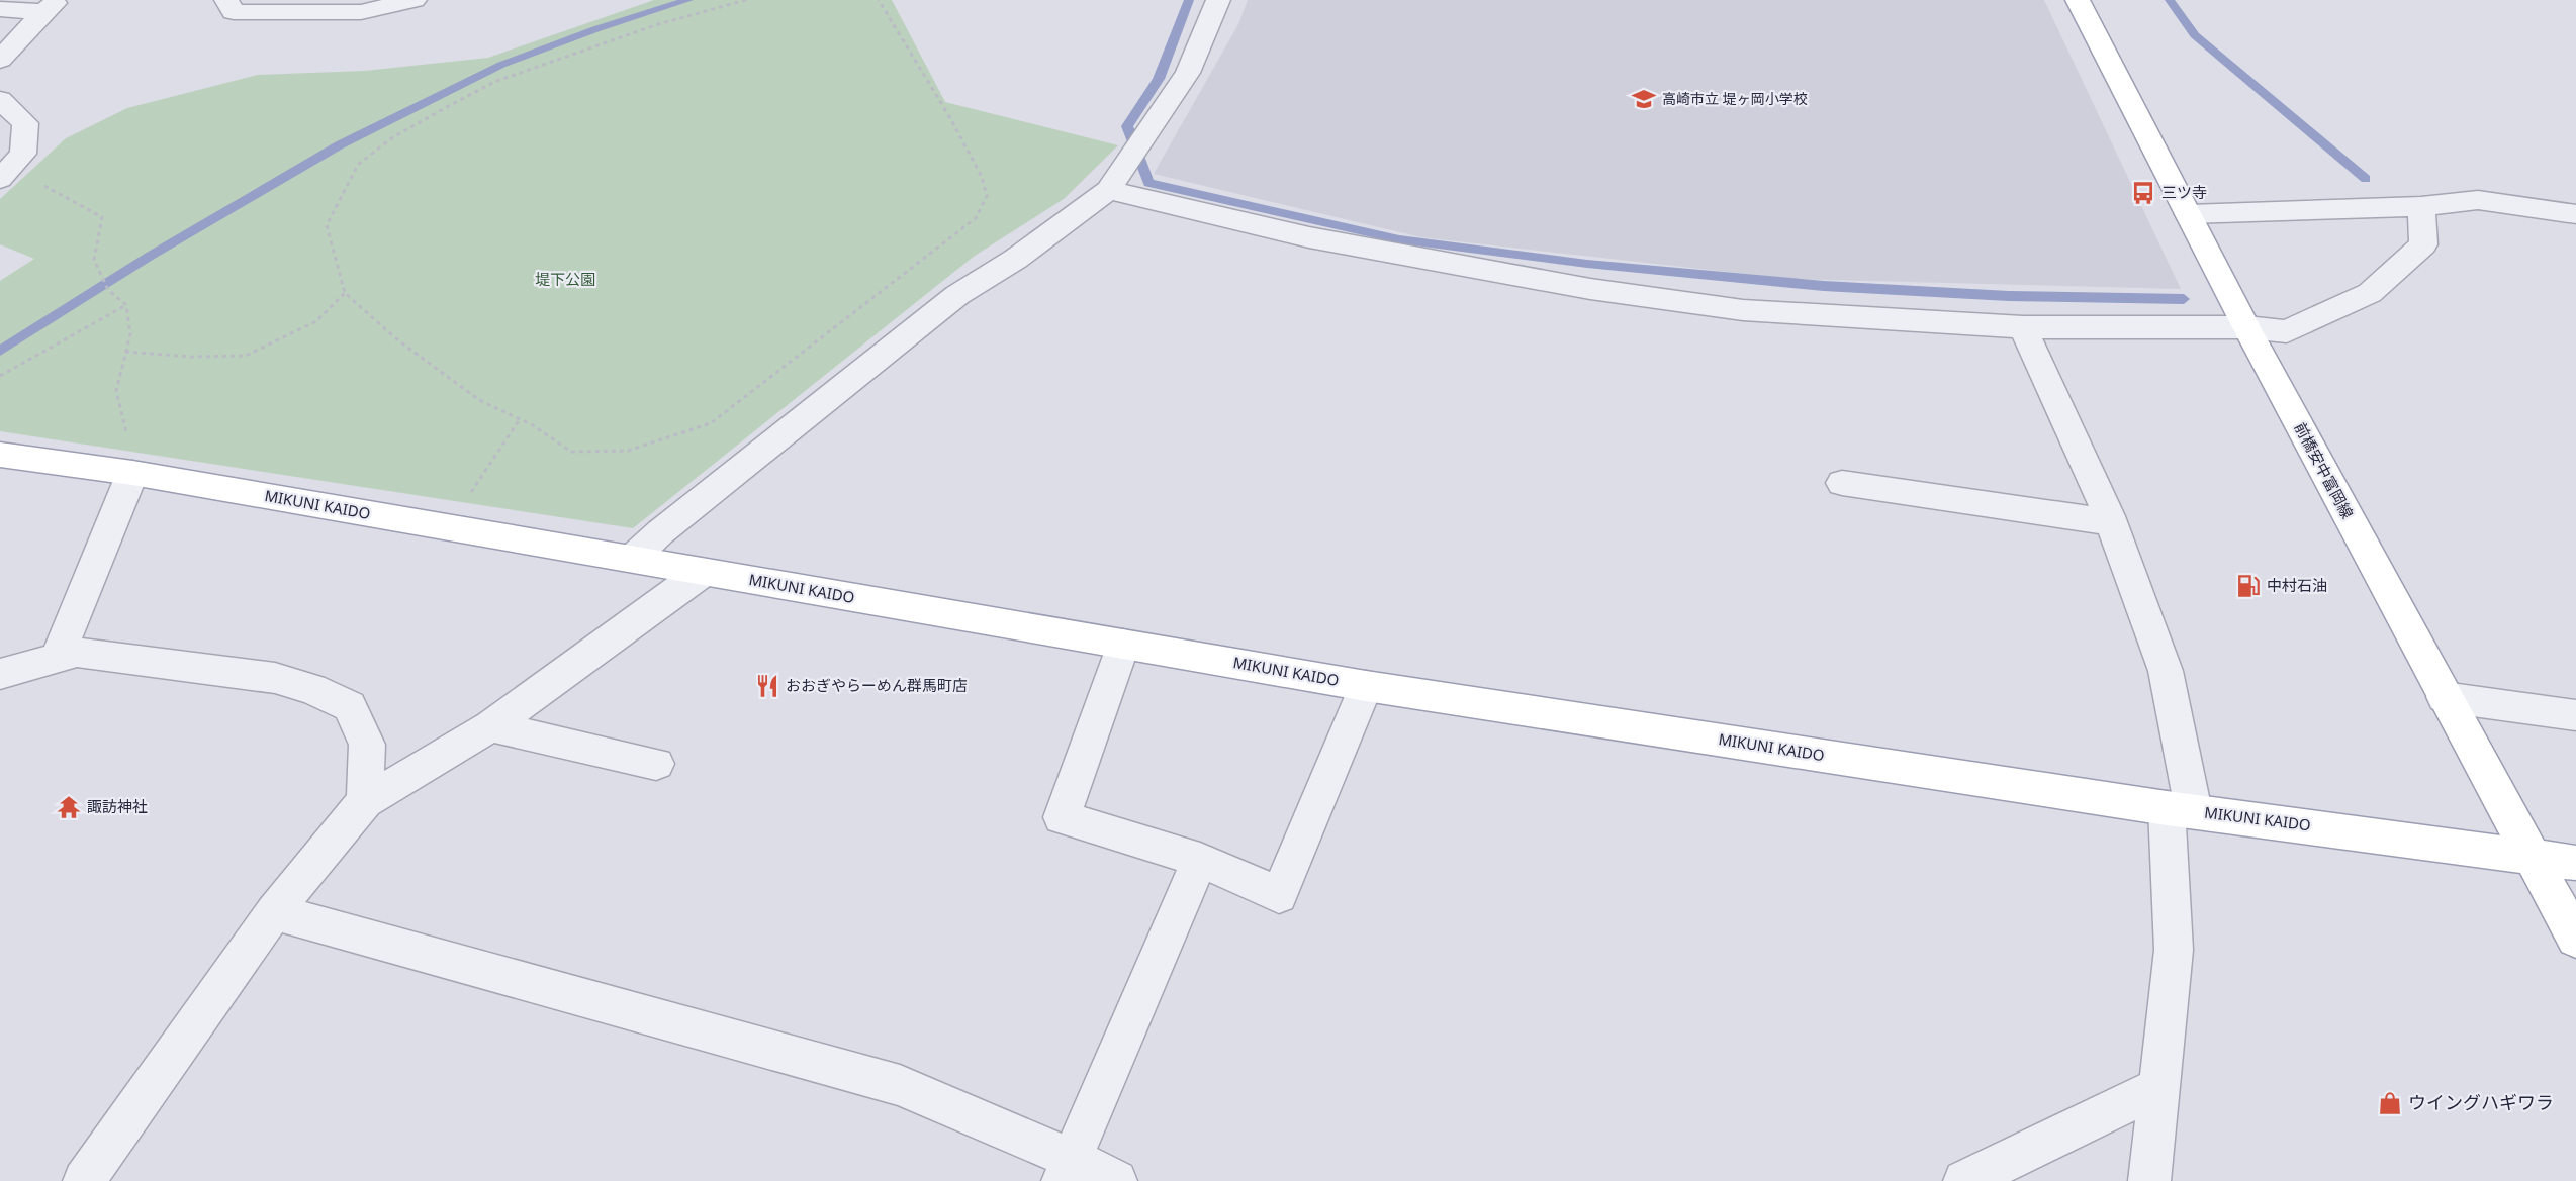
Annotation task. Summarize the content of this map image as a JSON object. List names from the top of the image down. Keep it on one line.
{"streets":{"main road":["前橋安中富岡線","MIKUNI KAIDO"]},"crossings":[["前橋安中富岡線","MIKUNI KAIDO"]],"parks":["堤下公園"],"places":{"school or university":["高崎市立 堤ヶ岡小学校"],"bus stop":["三ツ寺"],"fuel station":["中村石油"],"restaurant":["おおぎやらーめん群馬町店"],"temple":["諏訪神社"],"shop":["ウイングハギワラ"]}}
